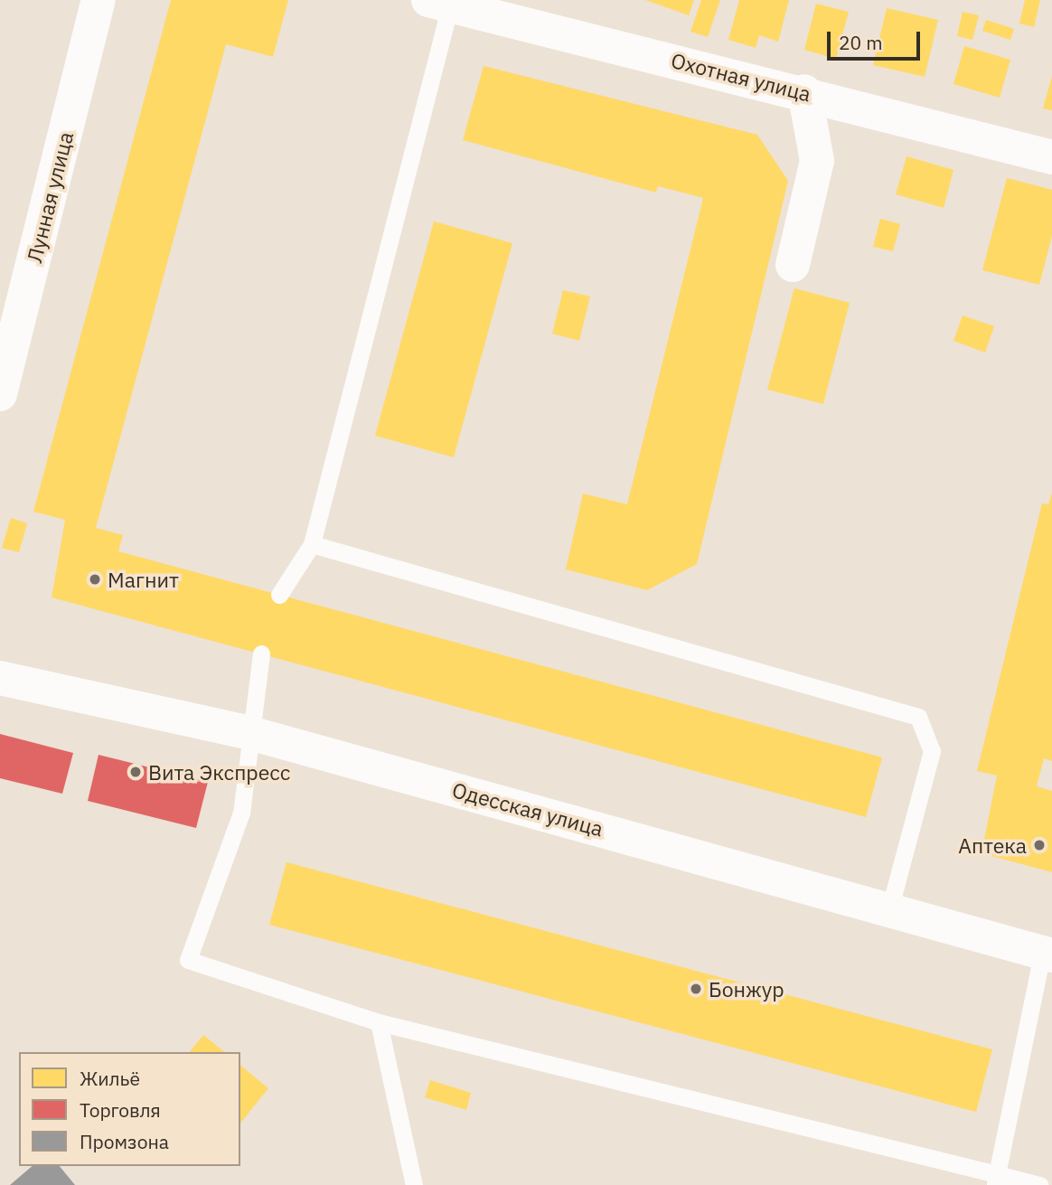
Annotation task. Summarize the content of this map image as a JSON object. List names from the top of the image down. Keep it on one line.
{"streets":{"street":["Охотная улица","Лунная улица","Одесская улица"]},"places":["Магнит","Вита Экспресс","Аптека","Бонжур"],"legend":["Жильё","Торговля","Промзона"],"scale_bar":"20 m"}
